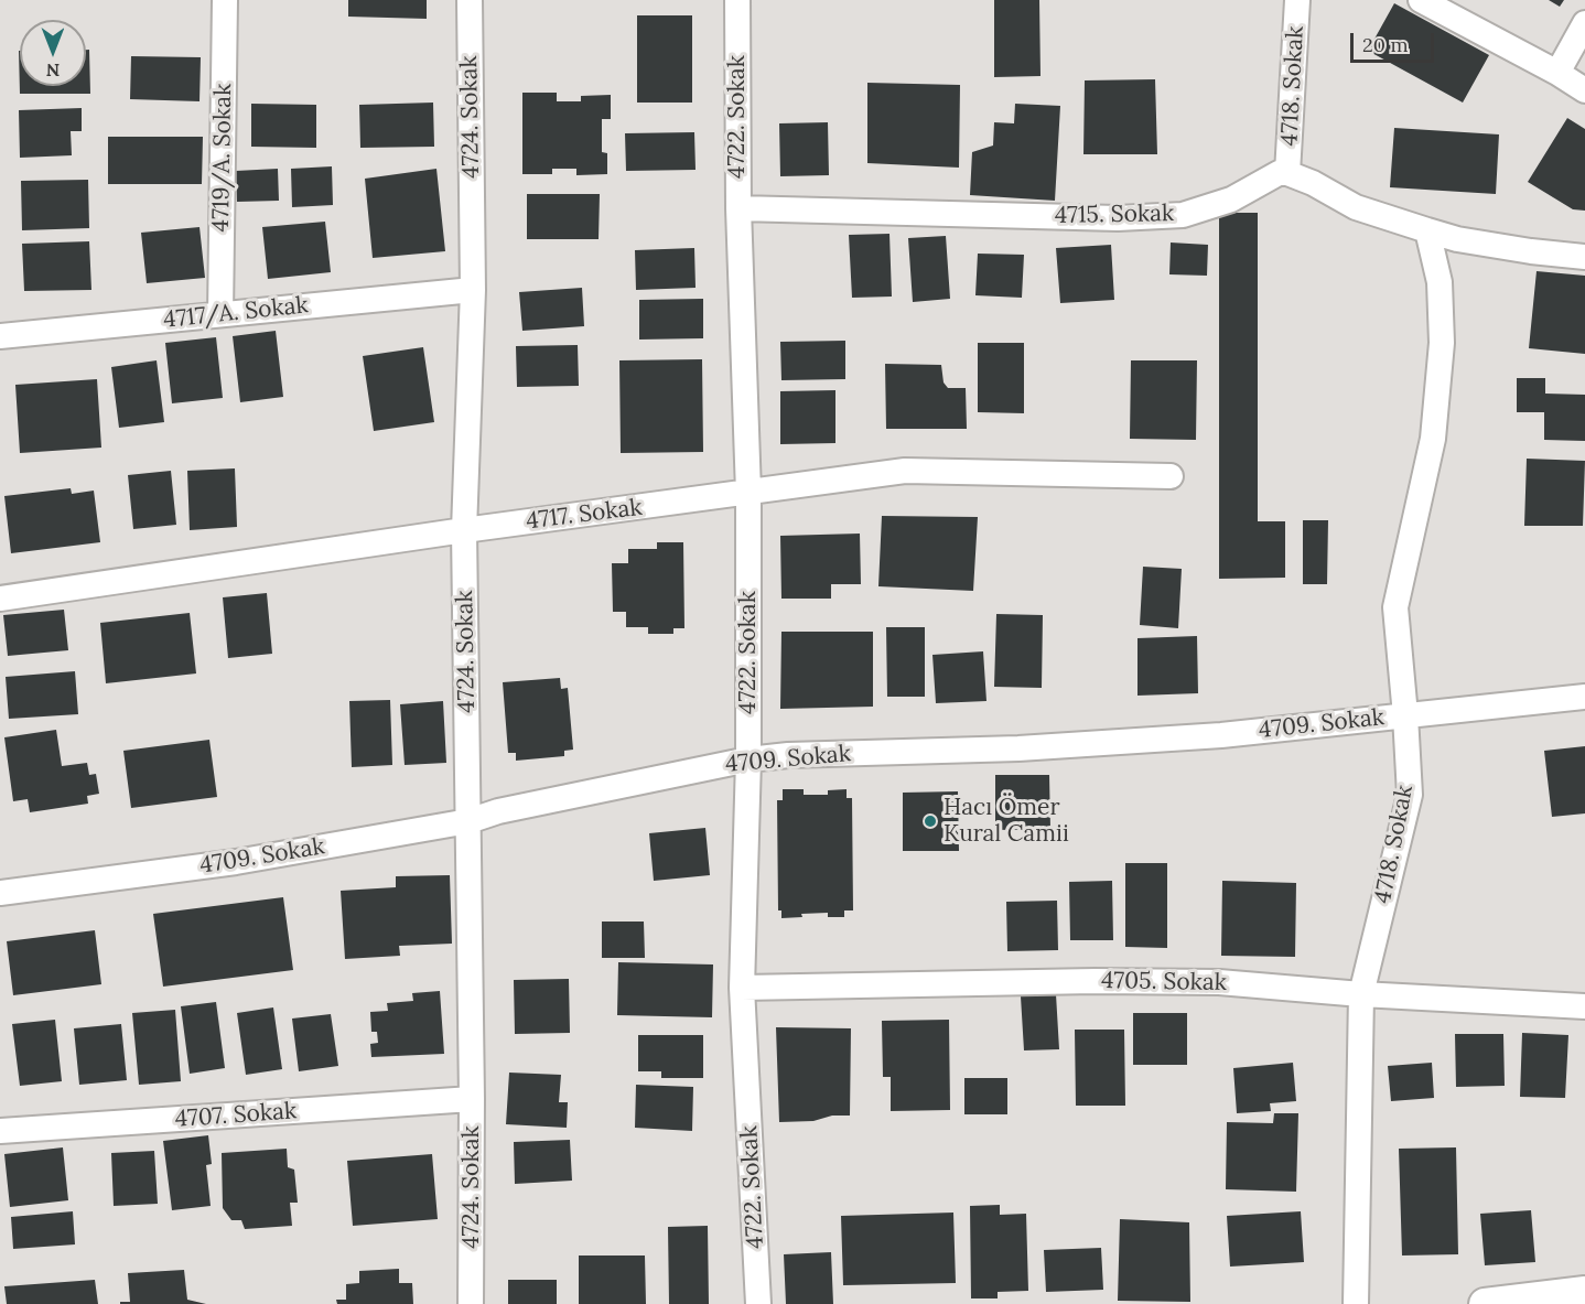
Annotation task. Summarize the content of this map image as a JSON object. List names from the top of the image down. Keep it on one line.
{"streets":{"street":["4718. Sokak","4724. Sokak","4722. Sokak","4719/A. Sokak","4715. Sokak","4717/A. Sokak","4717. Sokak","4709. Sokak","4705. Sokak","4707. Sokak"]},"crossings":[["4718. Sokak","4715. Sokak"],["4718. Sokak","4709. Sokak"],["4718. Sokak","4705. Sokak"],["4724. Sokak","4717/A. Sokak"],["4724. Sokak","4717. Sokak"],["4724. Sokak","4709. Sokak"],["4724. Sokak","4707. Sokak"],["4722. Sokak","4715. Sokak"],["4722. Sokak","4717. Sokak"],["4722. Sokak","4709. Sokak"],["4722. Sokak","4705. Sokak"],["4719/A. Sokak","4717/A. Sokak"]],"places":["Hacı Ömer Kural Camii"],"scale_bar":"20 m","north":"bottom"}
